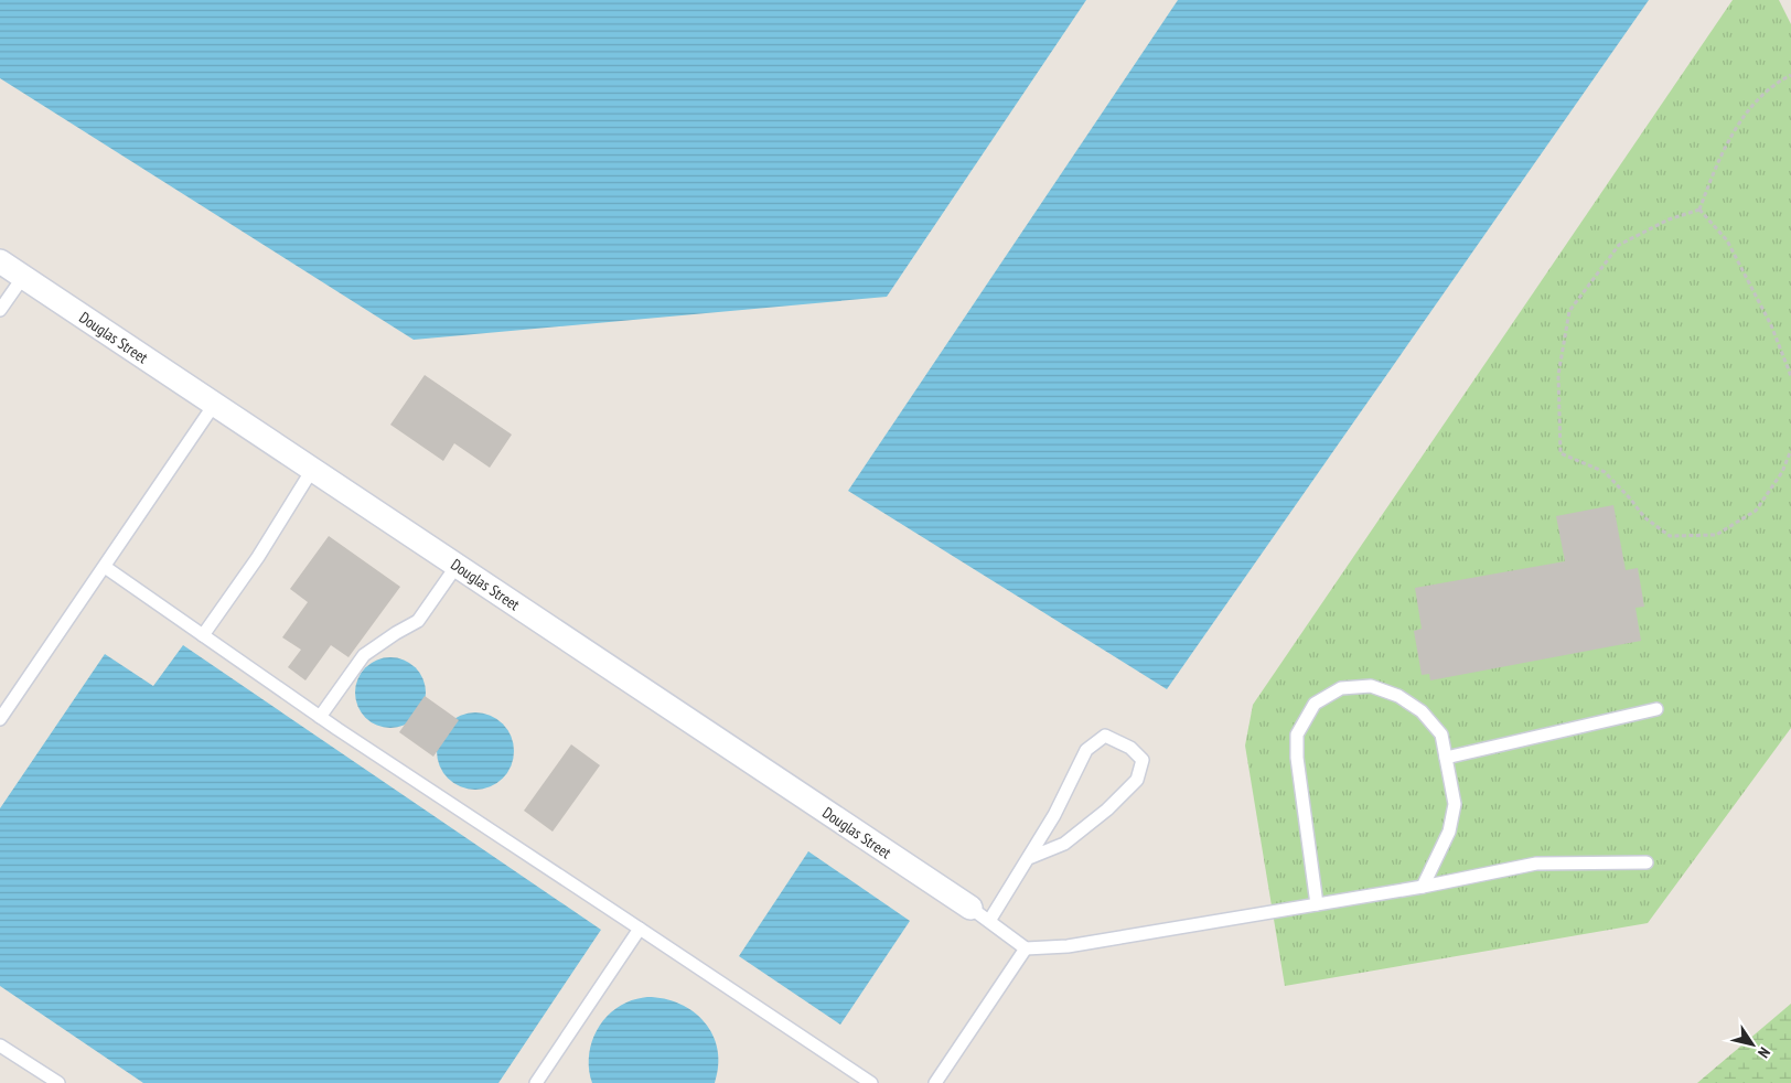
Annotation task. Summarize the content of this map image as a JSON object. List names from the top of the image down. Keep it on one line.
{"streets":{"street":["Douglas Street"]},"north":"bottom right"}
